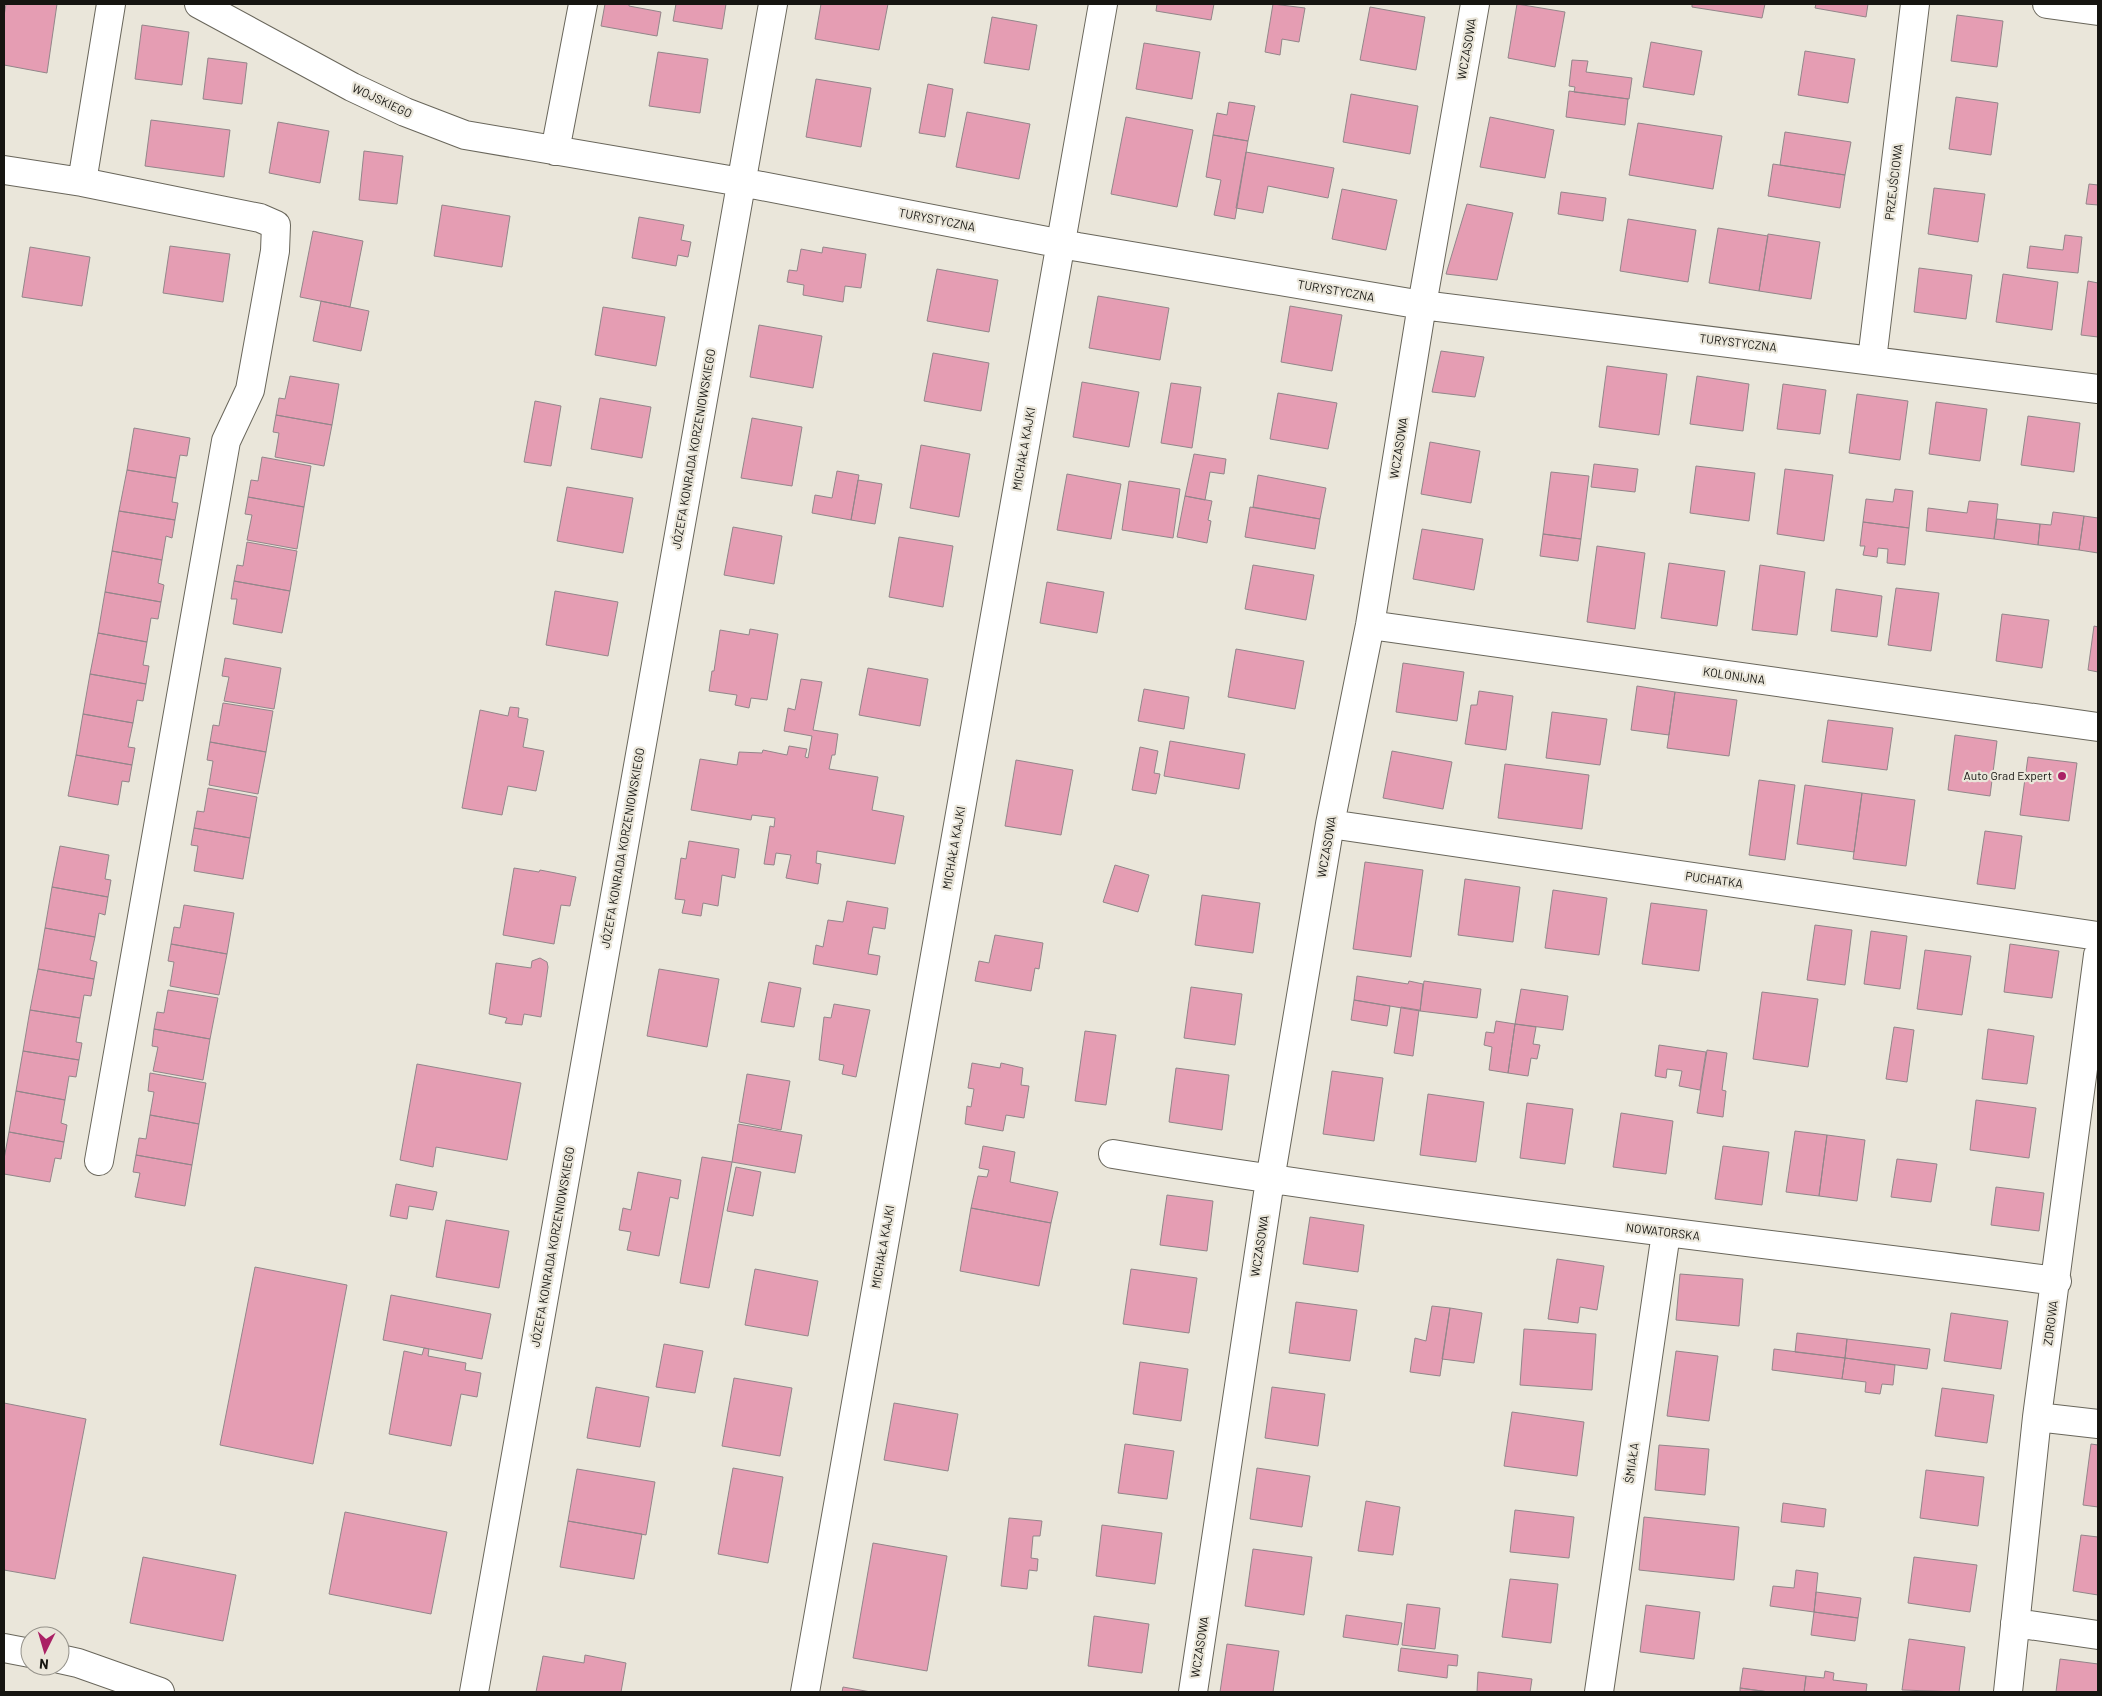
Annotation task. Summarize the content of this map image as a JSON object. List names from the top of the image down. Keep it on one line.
{"streets":{"street":["WCZASOWA","WOJSKIEGO","PRZEJŚCIOWA","TURYSTYCZNA","JÓZEFA KONRADA KORZENIOWSKIEGO","MICHAŁA KAJKI","KOLONIJNA","PUCHATKA","NOWATORSKA","ZDROWA","ŚMIAŁA"]},"crossings":[["WCZASOWA","TURYSTYCZNA"],["WCZASOWA","KOLONIJNA"],["WCZASOWA","PUCHATKA"],["WCZASOWA","NOWATORSKA"],["WOJSKIEGO","TURYSTYCZNA"],["PRZEJŚCIOWA","TURYSTYCZNA"],["TURYSTYCZNA","JÓZEFA KONRADA KORZENIOWSKIEGO"],["TURYSTYCZNA","MICHAŁA KAJKI"],["NOWATORSKA","ZDROWA"],["NOWATORSKA","ŚMIAŁA"]],"places":["Auto Grad Expert"],"north":"bottom"}
